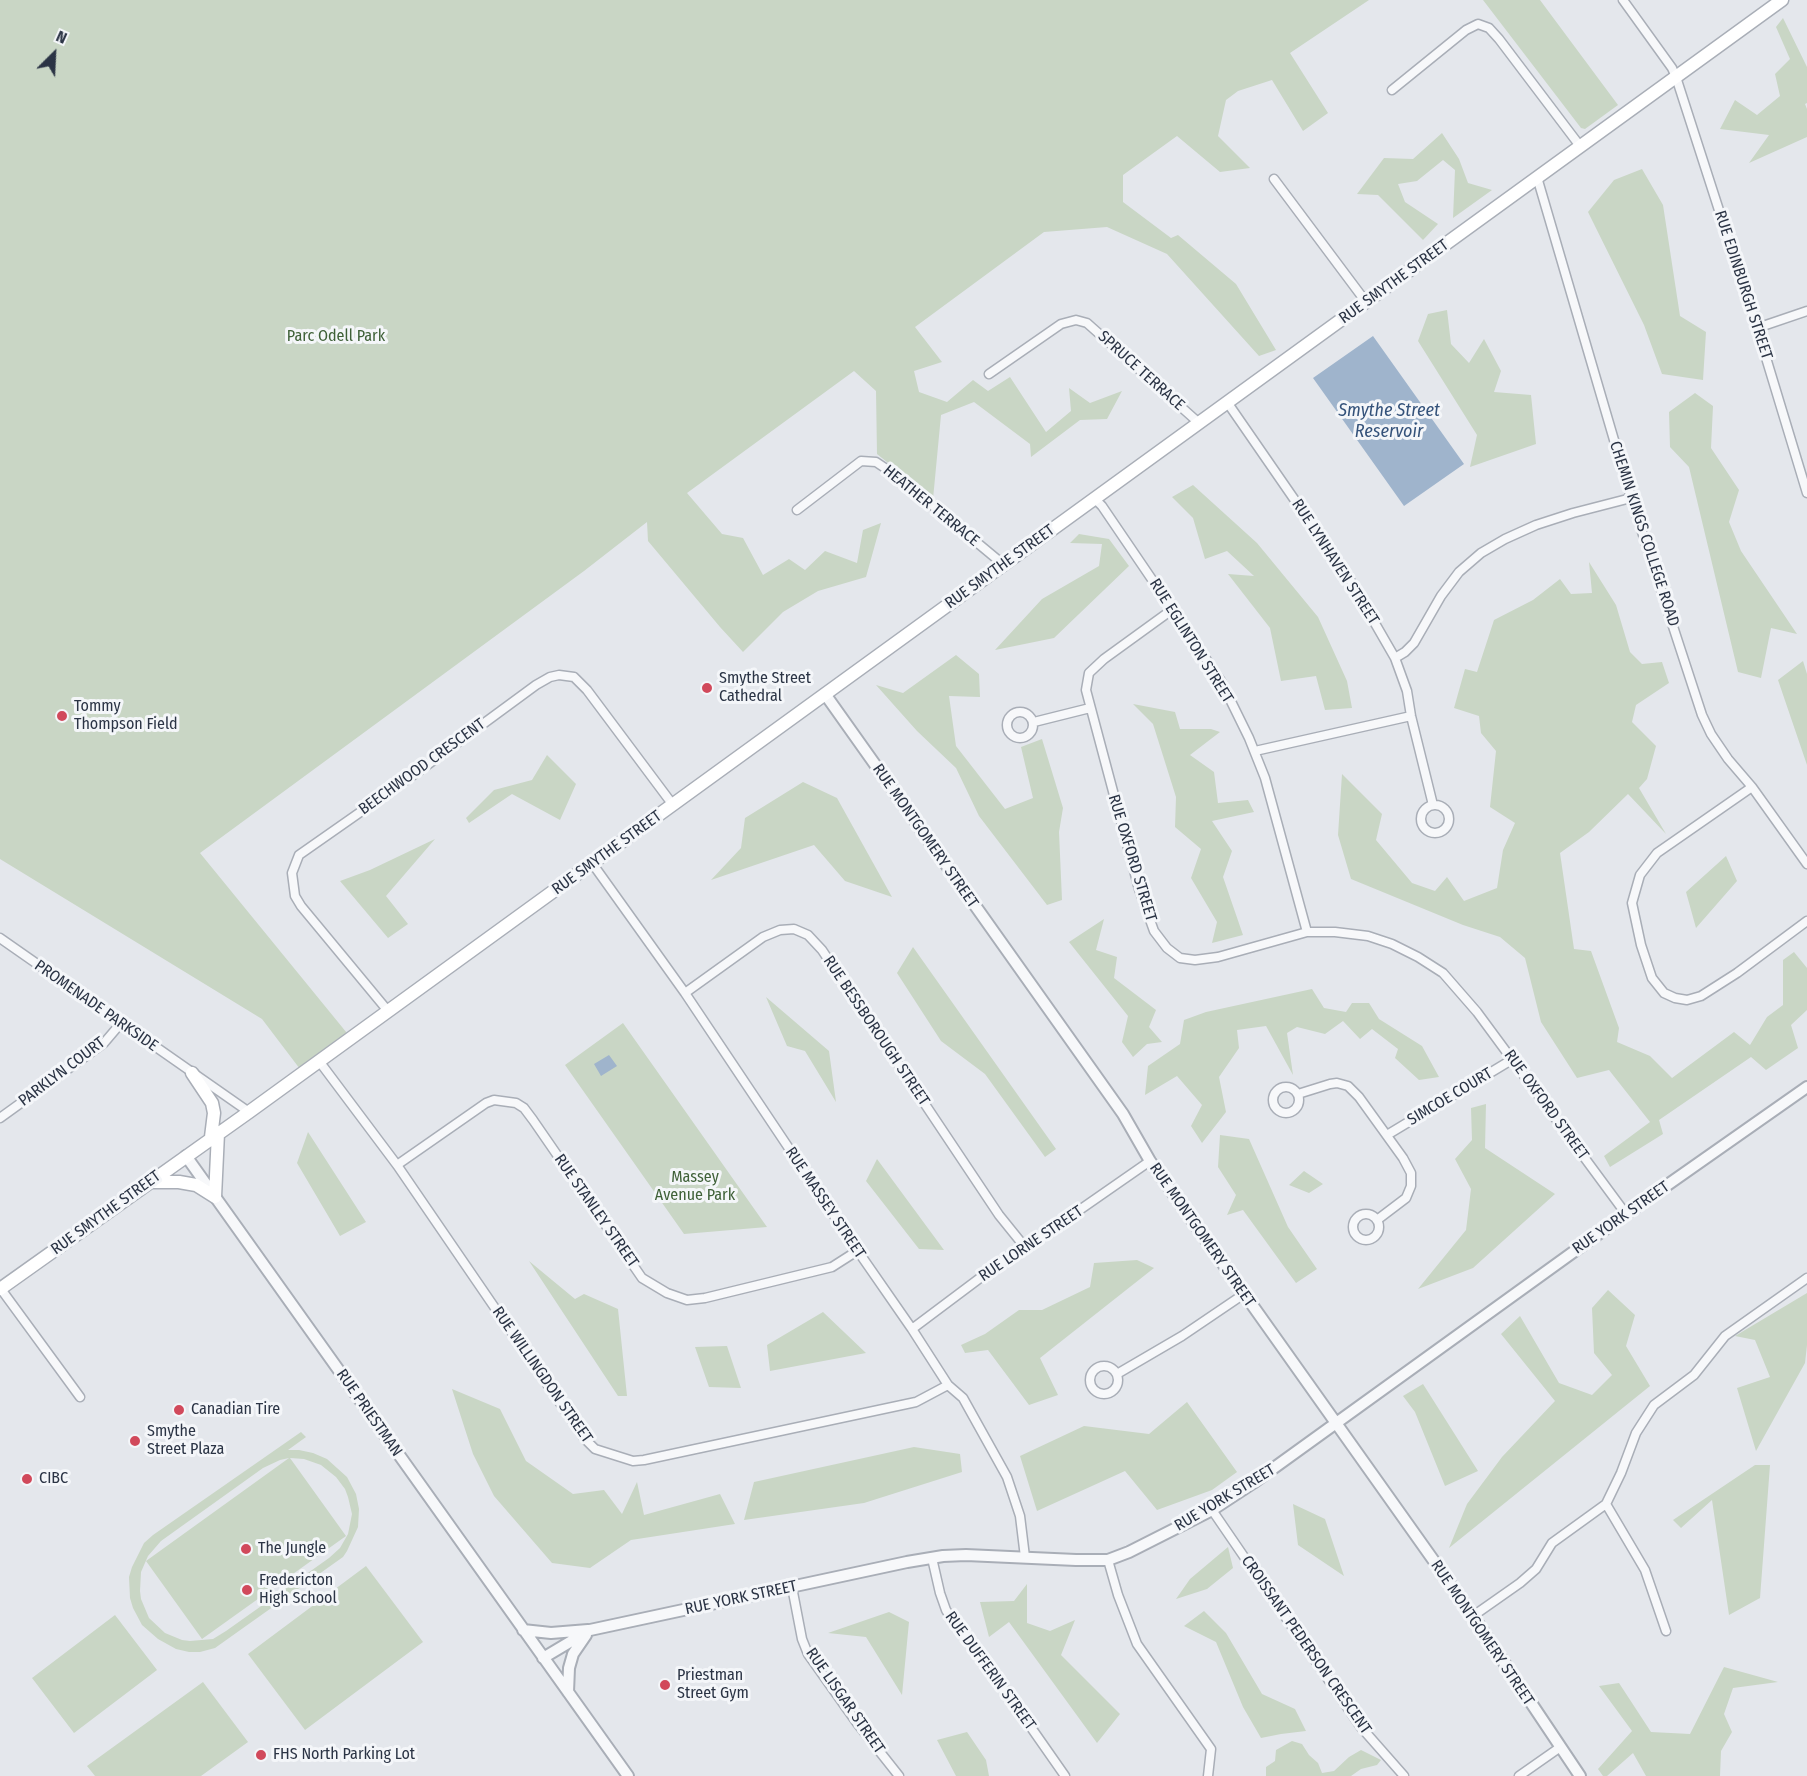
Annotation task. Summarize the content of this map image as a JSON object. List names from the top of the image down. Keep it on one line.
{"streets":{"main road":["RUE SMYTHE STREET"],"street":["RUE EDINBURGH STREET","SPRUCE TERRACE","HEATHER TERRACE","CHEMIN KINGS COLLEGE ROAD","RUE LYNHAVEN STREET","RUE EGLINTON STREET","BEECHWOOD CRESCENT","RUE MONTGOMERY STREET","RUE OXFORD STREET","PROMENADE PARKSIDE","RUE BESSBOROUGH STREET","PARKLYN COURT","SIMCOE COURT","RUE MASSEY STREET","RUE STANLEY STREET","RUE YORK STREET","RUE LORNE STREET","RUE WILLINGDON STREET","RUE PRIESTMAN","CROISSANT PEDERSON CRESCENT","RUE DUFFERIN STREET","RUE LISGAR STREET"]},"crossings":[["RUE SMYTHE STREET","RUE EDINBURGH STREET"],["RUE SMYTHE STREET","SPRUCE TERRACE"],["RUE SMYTHE STREET","HEATHER TERRACE"],["RUE SMYTHE STREET","CHEMIN KINGS COLLEGE ROAD"],["RUE SMYTHE STREET","RUE LYNHAVEN STREET"],["RUE SMYTHE STREET","RUE EGLINTON STREET"],["RUE SMYTHE STREET","BEECHWOOD CRESCENT"],["RUE SMYTHE STREET","RUE MONTGOMERY STREET"],["RUE SMYTHE STREET","PROMENADE PARKSIDE"],["RUE SMYTHE STREET","RUE MASSEY STREET"],["RUE SMYTHE STREET","RUE WILLINGDON STREET"],["RUE SMYTHE STREET","RUE PRIESTMAN"],["RUE EGLINTON STREET","RUE OXFORD STREET"],["RUE MONTGOMERY STREET","RUE YORK STREET"],["RUE MONTGOMERY STREET","RUE LORNE STREET"],["RUE OXFORD STREET","SIMCOE COURT"],["RUE OXFORD STREET","RUE YORK STREET"],["PROMENADE PARKSIDE","PARKLYN COURT"],["RUE BESSBOROUGH STREET","RUE MASSEY STREET"],["RUE BESSBOROUGH STREET","RUE LORNE STREET"],["RUE MASSEY STREET","RUE STANLEY STREET"],["RUE MASSEY STREET","RUE YORK STREET"],["RUE MASSEY STREET","RUE LORNE STREET"],["RUE MASSEY STREET","RUE WILLINGDON STREET"],["RUE STANLEY STREET","RUE WILLINGDON STREET"],["RUE YORK STREET","RUE PRIESTMAN"],["RUE YORK STREET","CROISSANT PEDERSON CRESCENT"],["RUE YORK STREET","RUE DUFFERIN STREET"],["RUE YORK STREET","RUE LISGAR STREET"]],"water":["Smythe Street Reservoir"],"parks":["Parc Odell Park","Massey Avenue Park"],"places":["Smythe Street Cathedral","Tommy Thompson Field","Canadian Tire","Smythe Street Plaza","CIBC","The Jungle","Fredericton High School","Priestman Street Gym","FHS North Parking Lot"],"north":"top right"}
